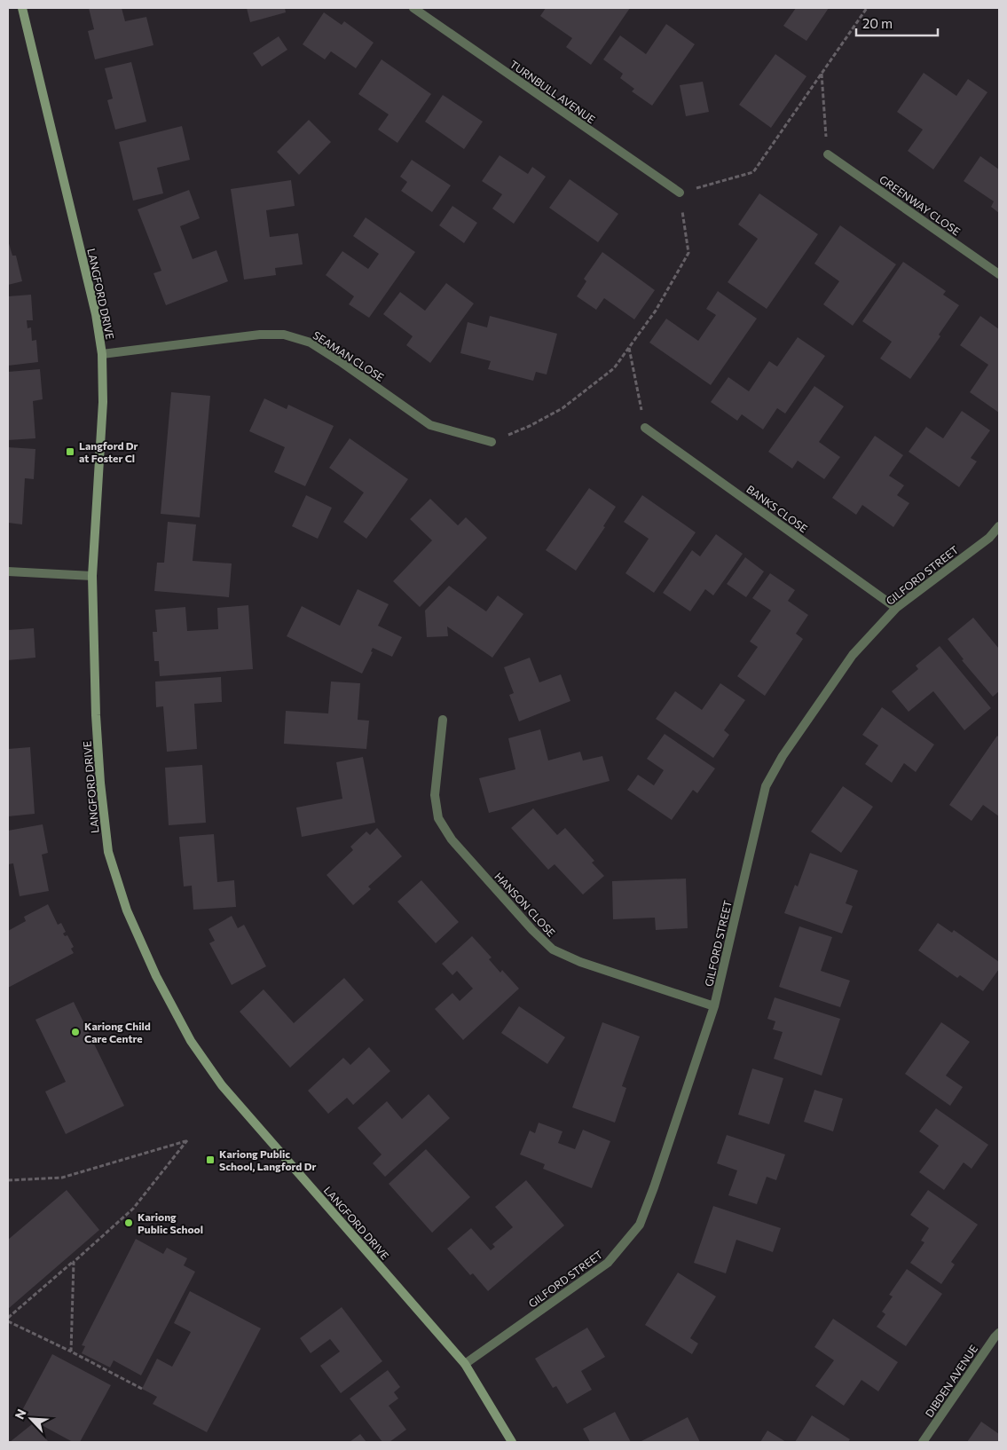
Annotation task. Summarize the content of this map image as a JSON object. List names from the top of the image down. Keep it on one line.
{"streets":{"street":["TURNBULL AVENUE","GREENWAY CLOSE","LANGFORD DRIVE","SEAMAN CLOSE","BANKS CLOSE","GILFORD STREET","HANSON CLOSE","DIBDEN AVENUE"]},"crossings":[["LANGFORD DRIVE","SEAMAN CLOSE"],["LANGFORD DRIVE","GILFORD STREET"],["BANKS CLOSE","GILFORD STREET"],["GILFORD STREET","HANSON CLOSE"]],"places":{"transit":["Langford Dr at Foster Cl","Kariong Public School, Langford Dr"],"other":["Kariong Child Care Centre","Kariong Public School"]},"scale_bar":"20 m","north":"top left"}
